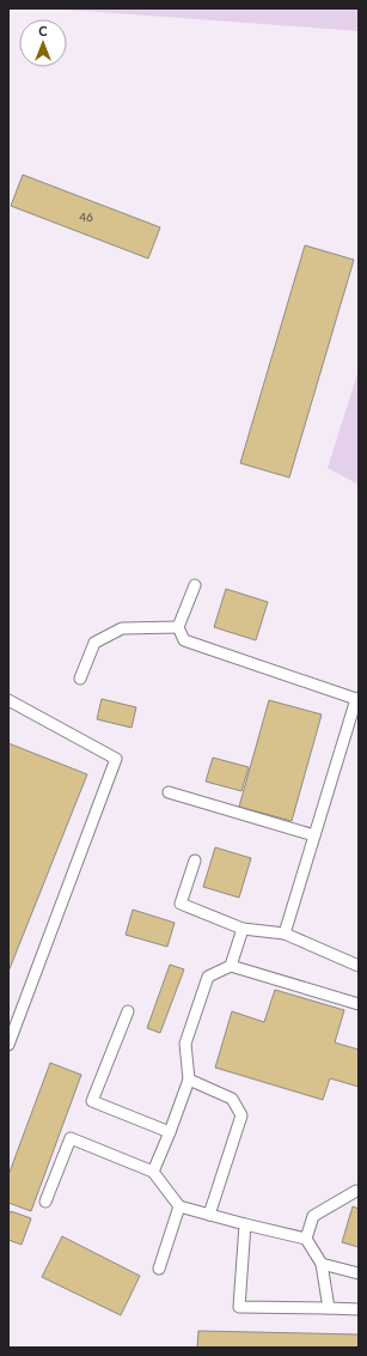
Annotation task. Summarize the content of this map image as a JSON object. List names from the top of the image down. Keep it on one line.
{"house_numbers":["46"],"north":"top"}
